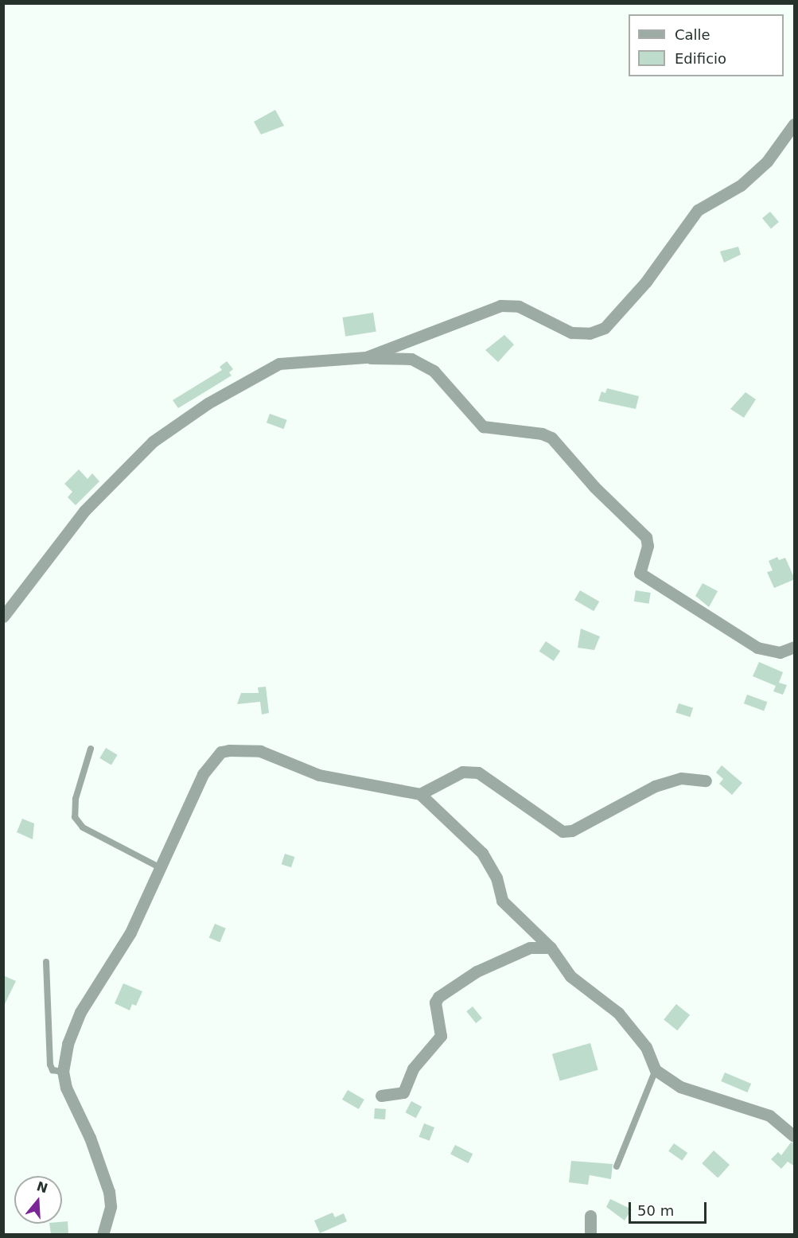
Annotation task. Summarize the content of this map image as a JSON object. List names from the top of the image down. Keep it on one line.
{"legend":["Calle","Edificio"],"scale_bar":"50 m","north":"top"}
